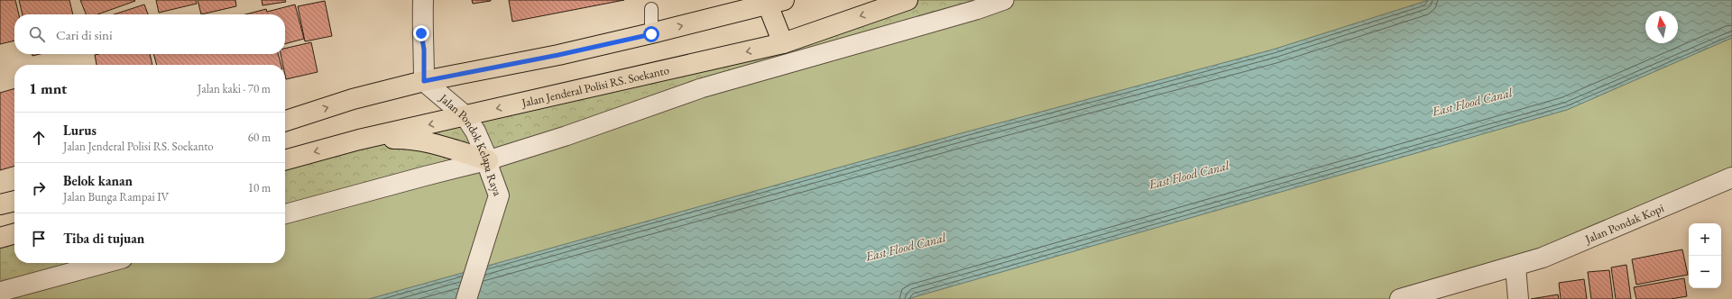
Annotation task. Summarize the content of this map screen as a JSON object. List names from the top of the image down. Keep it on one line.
{"streets":{"main road":["Jalan Jenderal Polisi RS. Soekanto"],"street":["Jalan Pondok Kelapa Raya","Jalan Pondak Kopi"]},"crossings":[["Jalan Jenderal Polisi RS. Soekanto","Jalan Pondok Kelapa Raya"]],"water":["East Flood Canal"],"north":"top","page":{"search":"Cari di sini","heading":["1 mnt","Jalan kaki · 70 m"],"list":[["Lurus","Jalan Jenderal Polisi RS. Soekanto","60 m"],["Belok kanan","Jalan Bunga Rampai IV","10 m"],"Tiba di tujuan"],"map_buttons":["+","−"]}}
